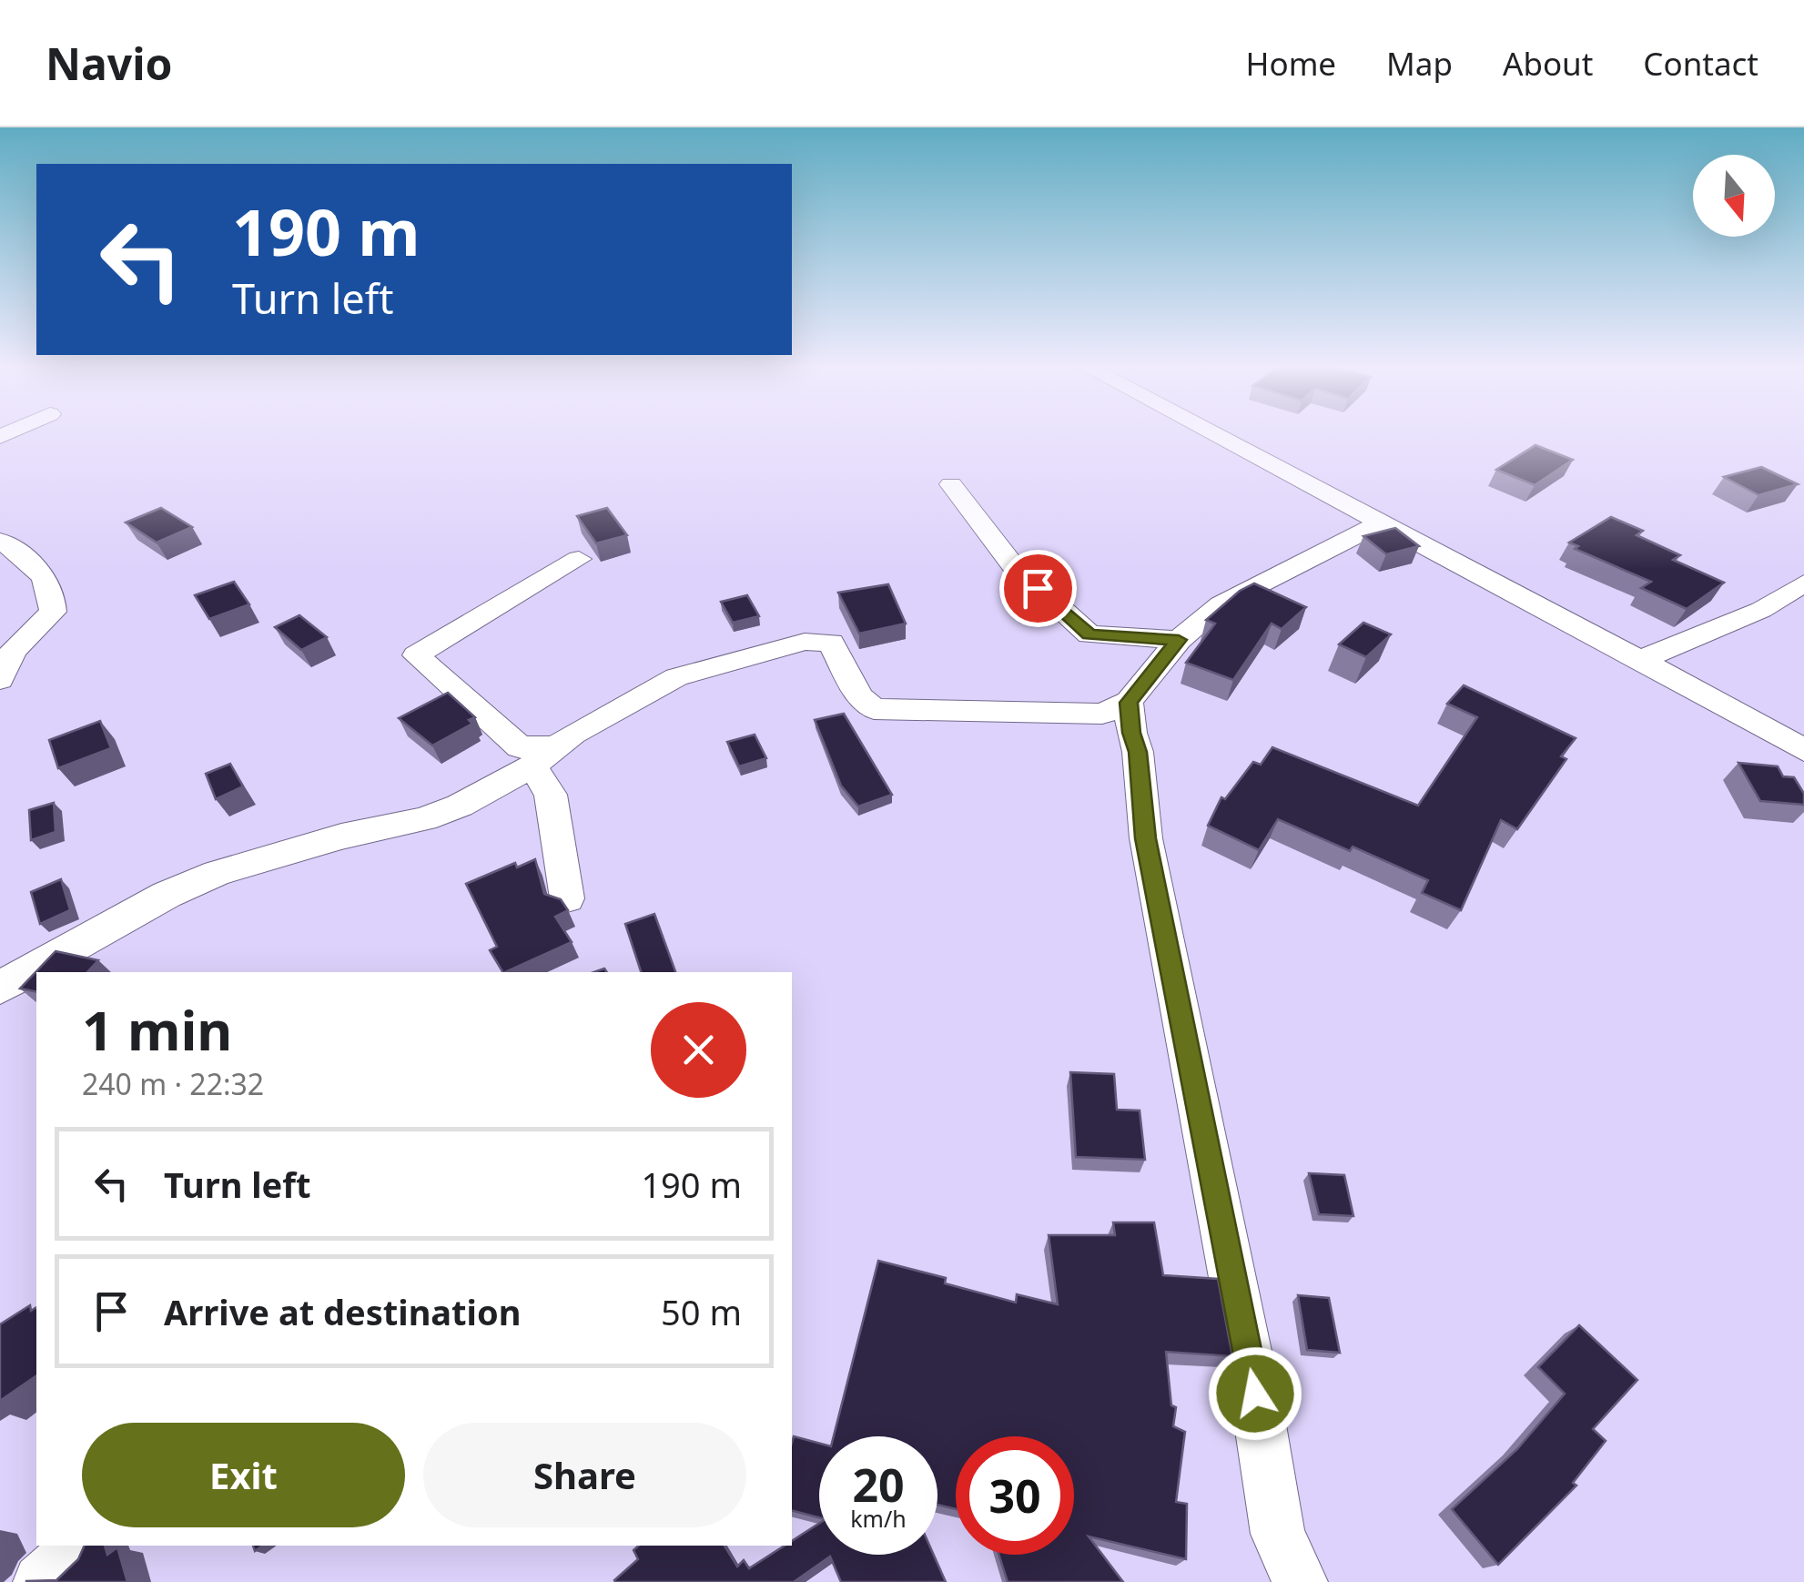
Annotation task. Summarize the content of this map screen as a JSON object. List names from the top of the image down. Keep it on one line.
{"north":"bottom","page":{"header":"Navio","nav":["Home","Map","About","Contact"],"turn":["190 m","Turn left"],"heading":["1 min","240 m · 22:32"],"list":[{"name":"Turn left","value":"190 m"},{"name":"Arrive at destination","value":"50 m"}],"buttons":["Exit","Share"],"speed":"20 km/h","limit":"30"}}
